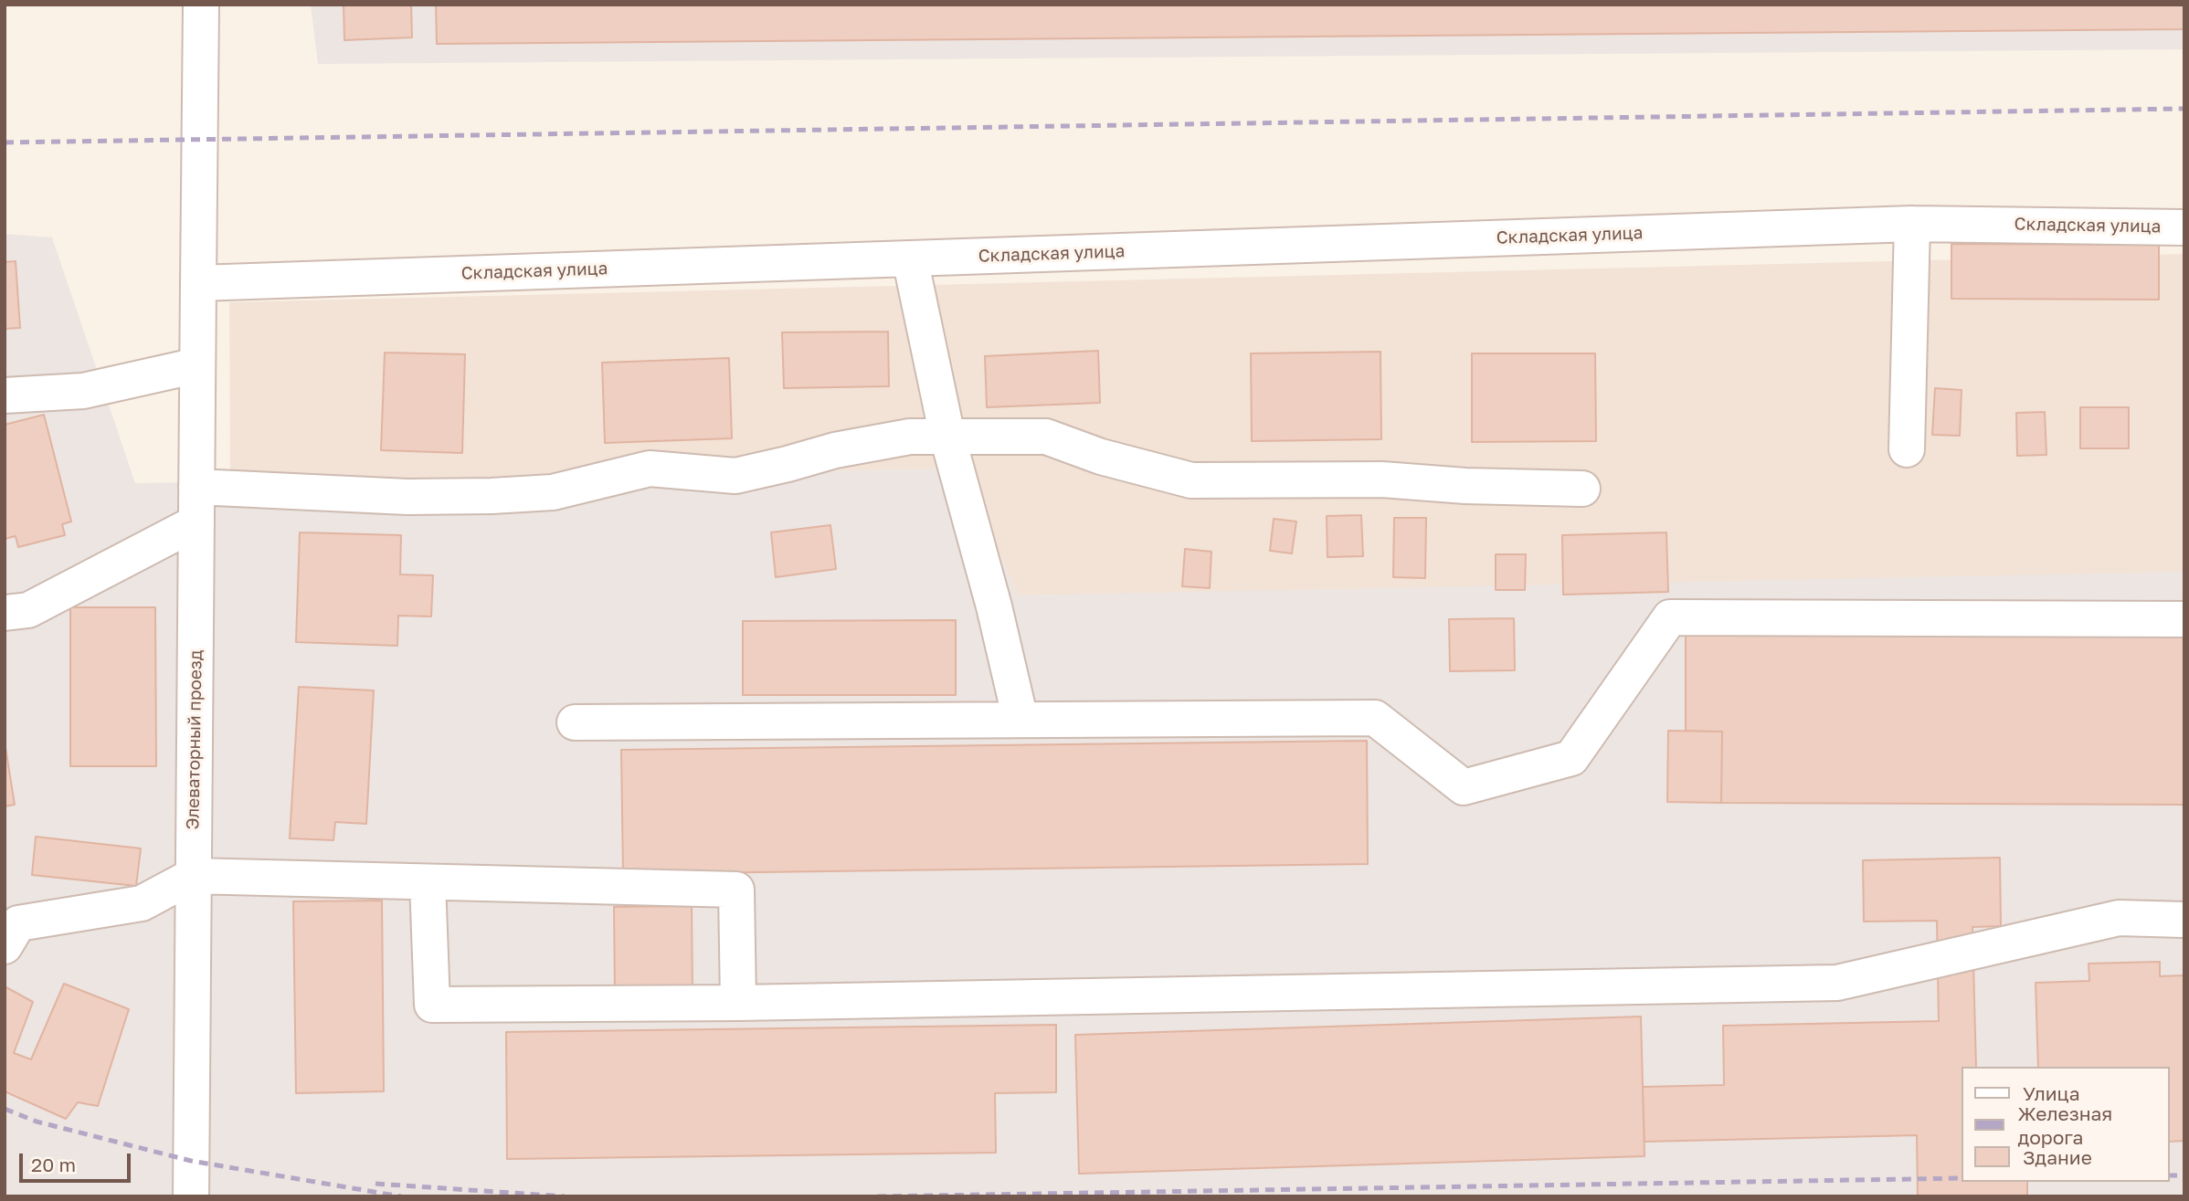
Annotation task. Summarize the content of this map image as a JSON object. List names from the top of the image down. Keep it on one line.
{"streets":{"street":["Складская улица","Элеваторный проезд"]},"crossings":[["Складская улица","Элеваторный проезд"]],"legend":["Улица","Железная дорога","Здание"],"scale_bar":"20 m"}
